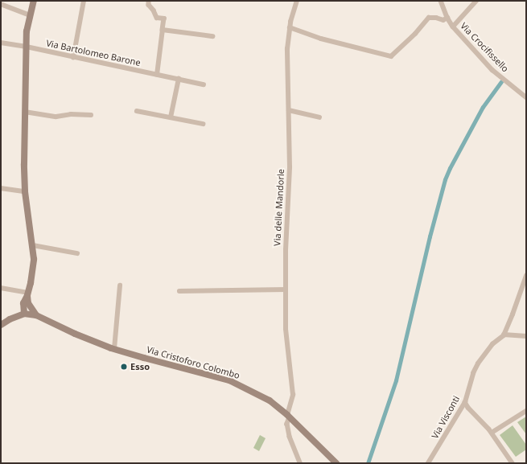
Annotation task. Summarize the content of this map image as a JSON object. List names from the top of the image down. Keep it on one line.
{"streets":{"main road":["Via Cristoforo Colombo"],"street":["Via Crocifissello","Via Bartolomeo Barone","Via delle Mandorle","Via Visconti"]},"crossings":[["Via delle Mandorle","Via Cristoforo Colombo"]],"places":["Esso"]}
